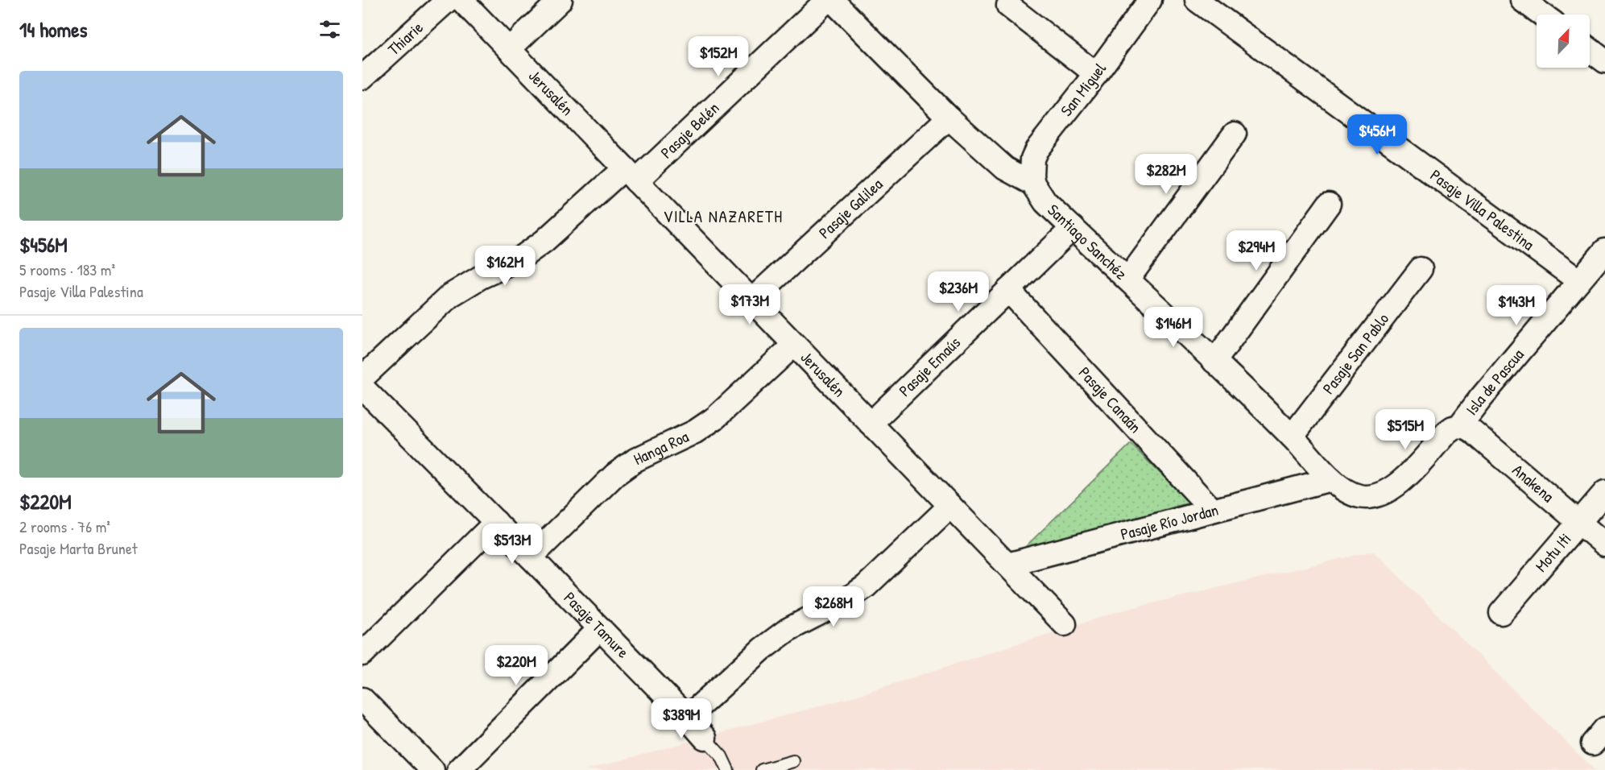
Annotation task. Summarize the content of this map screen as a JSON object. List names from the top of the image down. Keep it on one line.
{"streets":{"street":["Thiarie","San Miguel","Jerusalén","Pasaje Belén","Pasaje Galilea","Pasaje Villa Palestina","Santiago Sanchéz","Pasaje San Pablo","Pasaje Emaús","Isla de Pascua","Pasaje Canaán","Hanga Roa","Anakena","Pasaje Río Jordan","Motu Iti","Pasaje Tamure"]},"crossings":[["San Miguel","Santiago Sanchéz"],["Jerusalén","Pasaje Belén"],["Jerusalén","Pasaje Galilea"],["Jerusalén","Pasaje Emaús"],["Jerusalén","Hanga Roa"],["Jerusalén","Pasaje Río Jordan"],["Pasaje Galilea","Santiago Sanchéz"],["Pasaje Villa Palestina","Isla de Pascua"],["Santiago Sanchéz","Pasaje San Pablo"],["Santiago Sanchéz","Pasaje Emaús"],["Santiago Sanchéz","Isla de Pascua"],["Santiago Sanchéz","Pasaje Río Jordan"],["Pasaje Emaús","Pasaje Canaán"],["Isla de Pascua","Anakena"],["Isla de Pascua","Pasaje Río Jordan"],["Pasaje Canaán","Pasaje Río Jordan"],["Hanga Roa","Pasaje Tamure"],["Anakena","Motu Iti"]],"districts":["VILLA NAZARETH"],"north":"top right","page":{"heading":"14 homes","price":["$152M","$456M","$282M","$294M","$162M","$236M","$173M","$143M","$146M","$515M","$513M","$268M","$220M","$389M"],"list":[{"name":"$456M","note":"5 rooms · 183 m² · Pasaje Villa Palestina"},{"name":"$220M","note":"2 rooms · 76 m² · Pasaje Marta Brunet"}]}}
